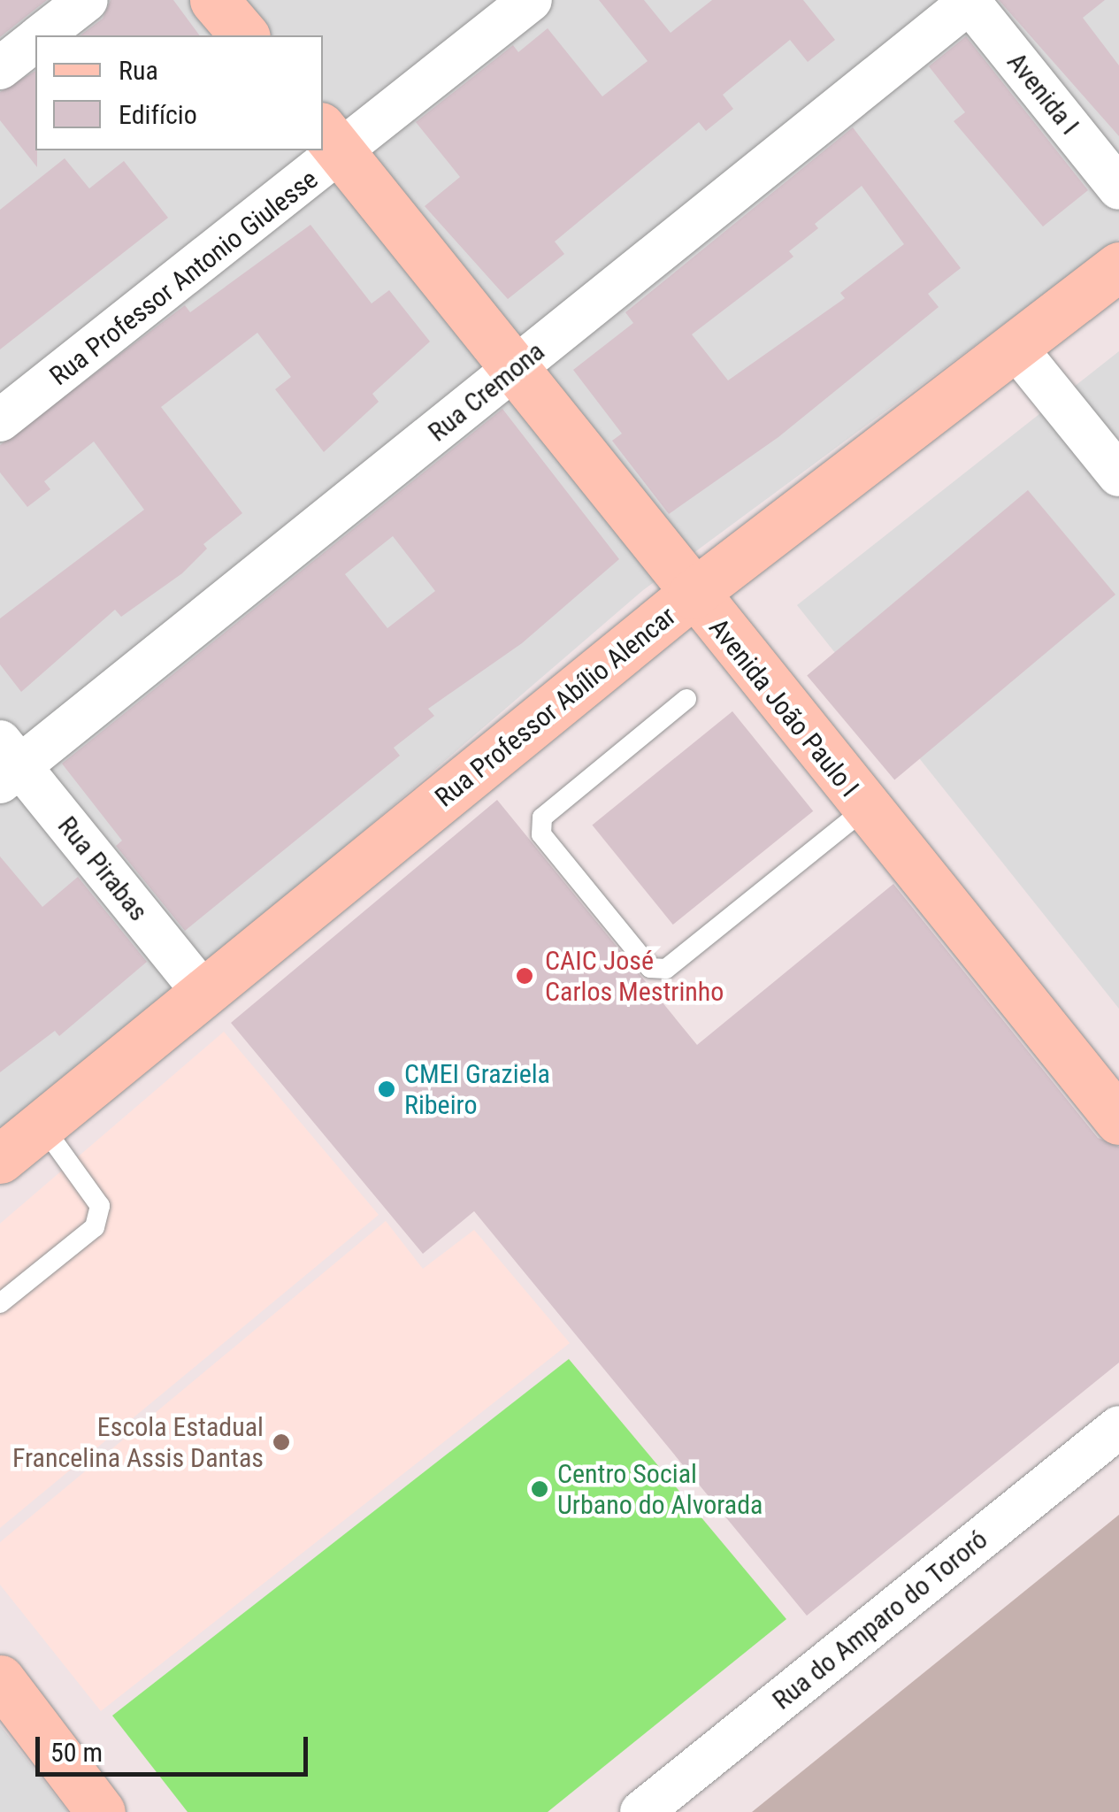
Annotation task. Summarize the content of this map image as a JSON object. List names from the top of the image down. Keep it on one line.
{"streets":{"street":["Avenida I","Rua Professor Antonio Giulesse","Rua Cremona","Rua Professor Abílio Alencar","Avenida João Paulo I","Rua Pirabas","Rua do Amparo do Tororó"]},"crossings":[["Avenida I","Rua Cremona"],["Rua Professor Antonio Giulesse","Avenida João Paulo I"],["Rua Cremona","Avenida João Paulo I"],["Rua Cremona","Rua Pirabas"],["Rua Professor Abílio Alencar","Avenida João Paulo I"],["Rua Professor Abílio Alencar","Rua Pirabas"]],"places":["CAIC José Carlos Mestrinho","CMEI Graziela Ribeiro","Escola Estadual Francelina Assis Dantas","Centro Social Urbano do Alvorada"],"legend":["Rua","Edifício"],"scale_bar":"50 m"}
